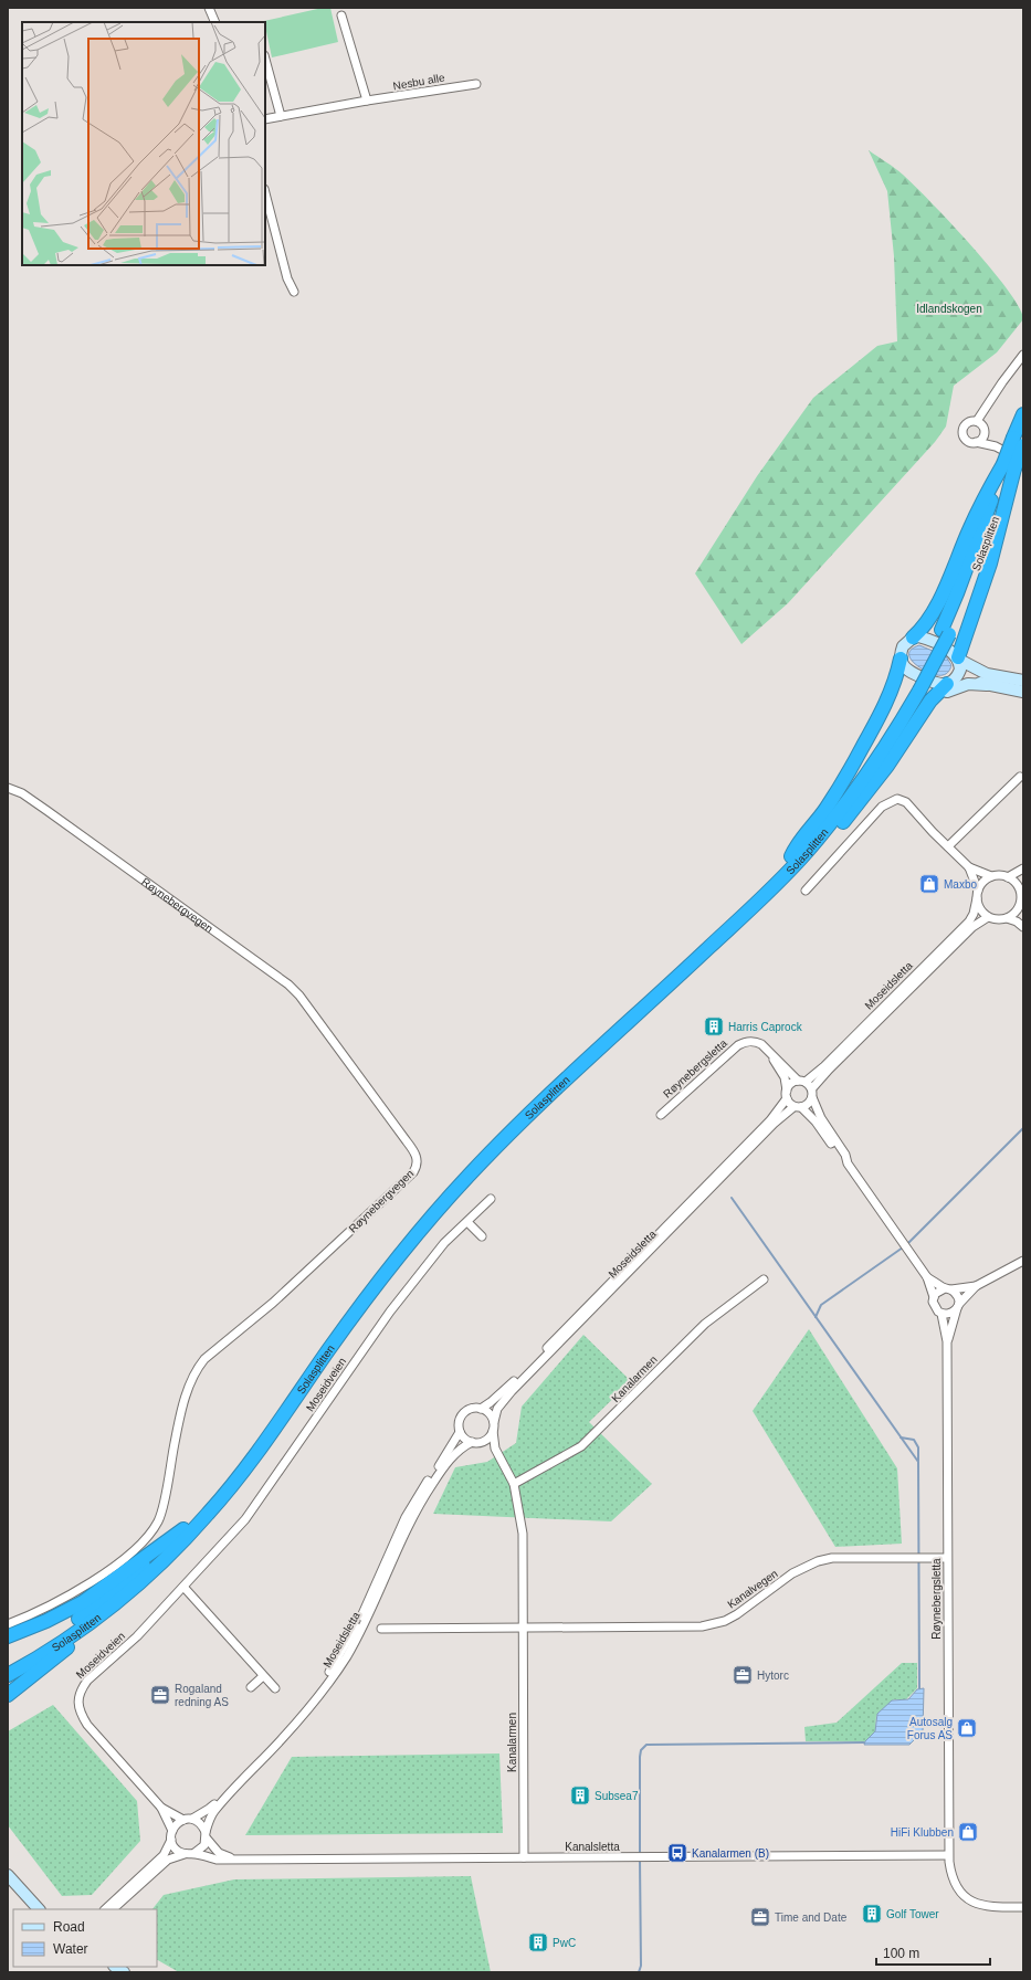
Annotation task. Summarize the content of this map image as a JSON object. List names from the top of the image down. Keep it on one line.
{"streets":{"highway":["Solasplitten"],"street":["Nesbu alle","Røynebergvegen","Moseidsletta","Røynebergsletta","Kanalarmen","Moseidveien","Kanalvegen","Kanalsletta"]},"crossings":[["Moseidsletta","Røynebergsletta"],["Moseidsletta","Kanalarmen"],["Moseidsletta","Kanalsletta"],["Røynebergsletta","Kanalvegen"],["Røynebergsletta","Kanalsletta"],["Kanalarmen","Kanalvegen"],["Kanalarmen","Kanalsletta"]],"parks":["Idlandskogen"],"places":{"shop":["Maxbo","Autosalg Forus AS","HiFi Klubben"],"building":["Harris Caprock","Subsea7","Golf Tower","PwC"],"office":["Hytorc","Rogaland redning AS","Time and Date"],"bus stop":["Kanalarmen (B)"]},"legend":["Road","Water"],"scale_bar":"100 m"}
